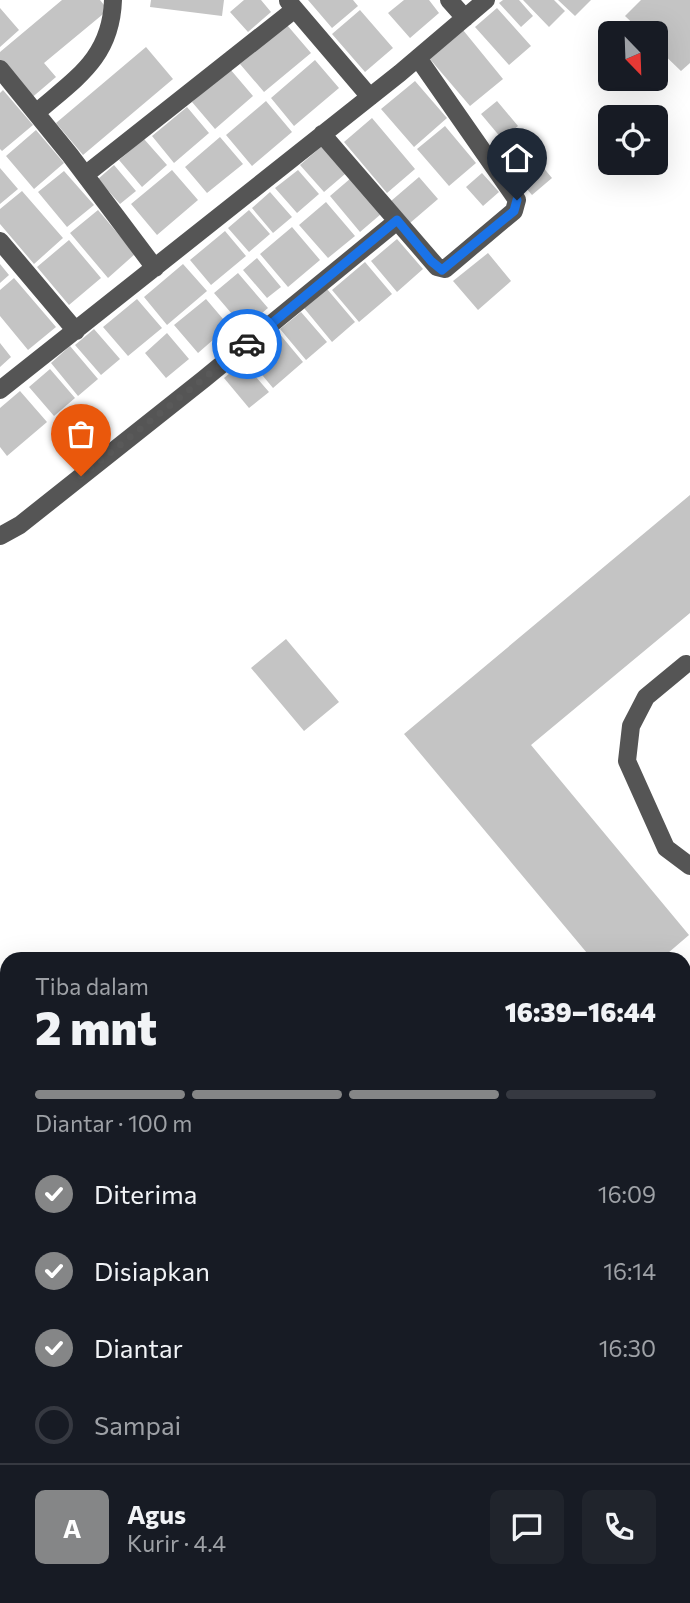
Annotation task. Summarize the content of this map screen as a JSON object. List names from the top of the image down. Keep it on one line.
{"north":"bottom right","page":{"heading":["2 mnt","Tiba dalam","16:39–16:44"],"panel":["Agus","Kurir · 4.4"],"bar":"Diantar · 100 m","list":[["Diterima","16:09"],["Disiapkan","16:14"],["Diantar","16:30"],"Sampai"],"round":"A"}}
